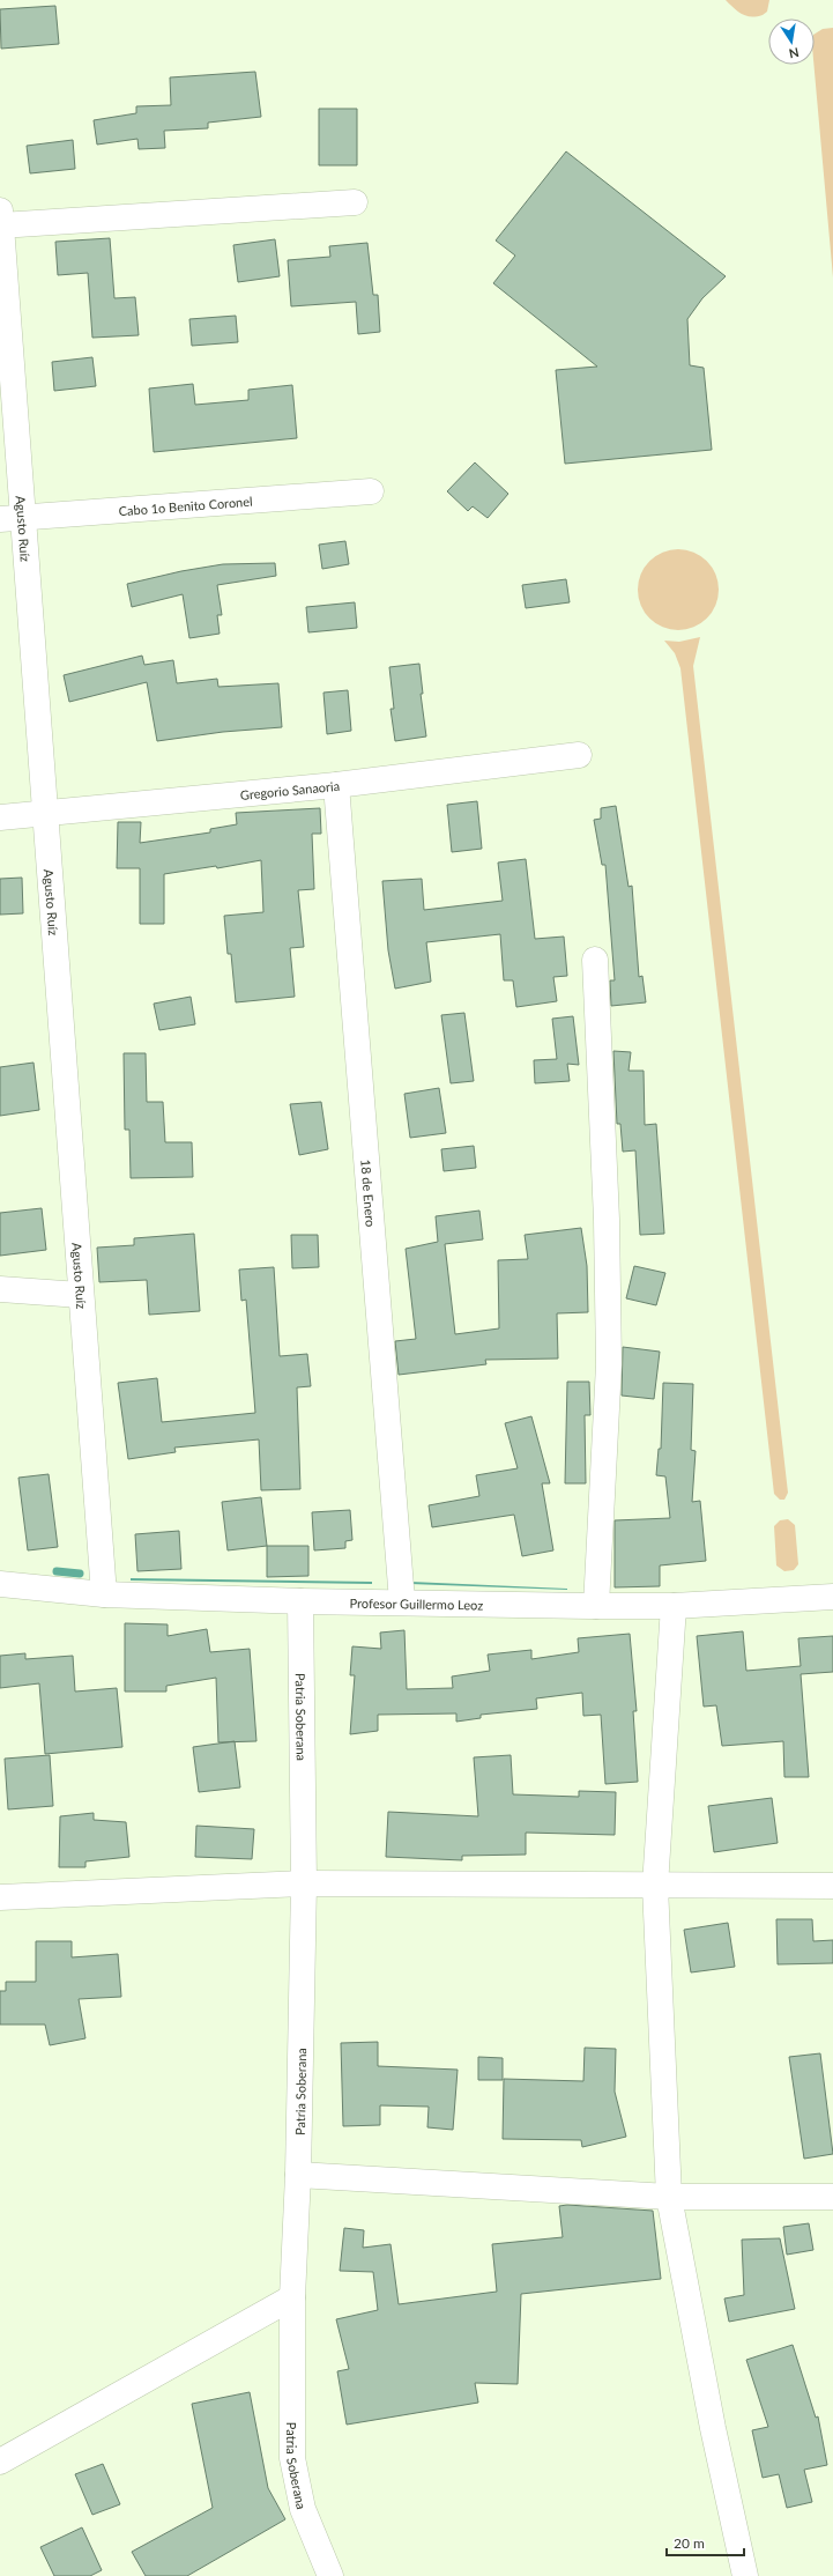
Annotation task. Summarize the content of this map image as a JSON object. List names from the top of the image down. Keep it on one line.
{"streets":{"street":["Cabo 1o Benito Coronel","Agusto Ruíz","Gregorio Sanaoria","18 de Enero","Profesor Guillermo Leoz","Patria Soberana"]},"crossings":[["Cabo 1o Benito Coronel","Agusto Ruíz"],["Agusto Ruíz","Gregorio Sanaoria"],["Agusto Ruíz","Profesor Guillermo Leoz"],["Gregorio Sanaoria","18 de Enero"],["18 de Enero","Profesor Guillermo Leoz"],["Profesor Guillermo Leoz","Patria Soberana"]],"scale_bar":"20 m","north":"bottom"}
